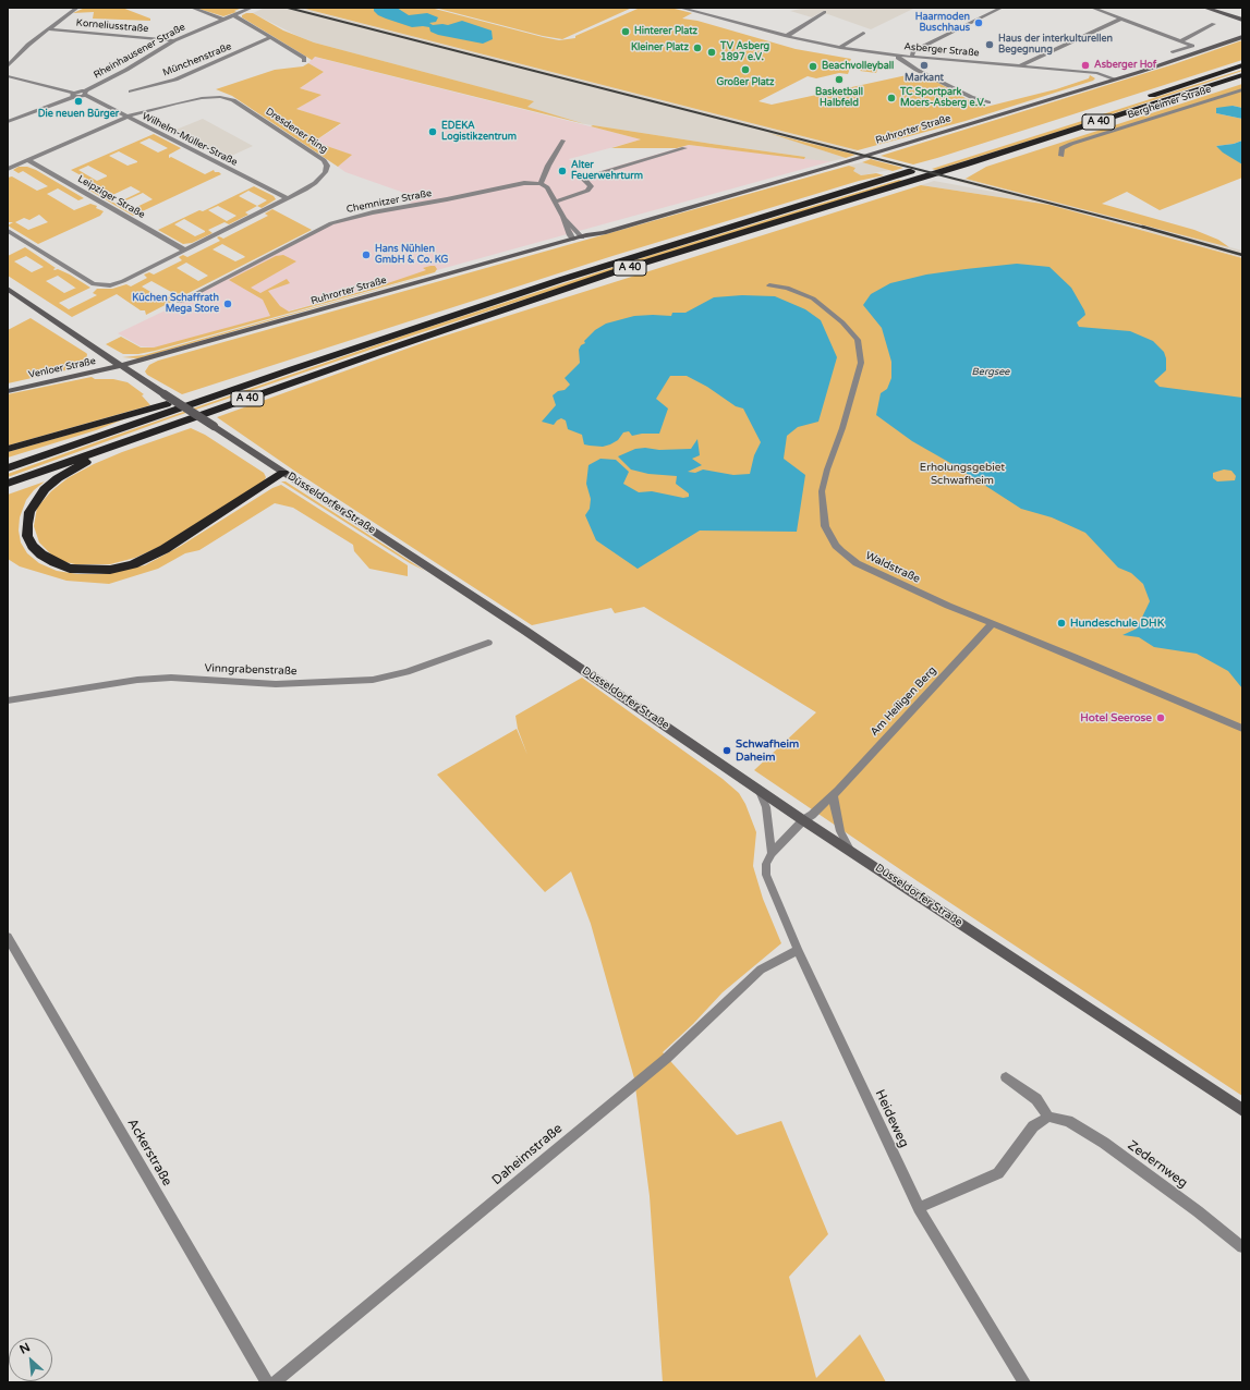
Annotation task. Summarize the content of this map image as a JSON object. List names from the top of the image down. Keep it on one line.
{"streets":{"highway":["A 40"],"main road":["Ruhrorter Straße","Venloer Straße","Düsseldorfer Straße"],"street":["Korneliusstraße","Asberger Straße","Rheinhausener Straße","Münchenstraße","Bergheimer Straße","Dresdener Ring","Wilhelm-Müller-Straße","Leipziger Straße","Chemnitzer Straße","Waldstraße","Vinngrabenstraße","Am Heiligen Berg","Heideweg","Ackerstraße","Daheimstraße","Zedernweg"]},"crossings":[["Korneliusstraße","Rheinhausener Straße"],["Asberger Straße","Ruhrorter Straße"],["Rheinhausener Straße","Wilhelm-Müller-Straße"],["Ruhrorter Straße","Venloer Straße"],["Ruhrorter Straße","Düsseldorfer Straße"],["Dresdener Ring","Wilhelm-Müller-Straße"],["Dresdener Ring","Leipziger Straße"],["Venloer Straße","Düsseldorfer Straße"],["Düsseldorfer Straße","Am Heiligen Berg"],["Düsseldorfer Straße","Heideweg"],["Waldstraße","Am Heiligen Berg"],["Am Heiligen Berg","Heideweg"],["Heideweg","Daheimstraße"]],"water":["Bergsee"],"parks":["Erholungsgebiet Schwafheim"],"places":["Haarmoden Buschhaus","Hinterer Platz","Haus der interkulturellen Begegnung","Kleiner Platz","TV Asberg 1897 e.V.","Markant","Asberger Hof","Beachvolleyball","Großer Platz","Basketball Halbfeld","TC Sportpark Moers-Asberg e.V.","Die neuen Bürger","EDEKA Logistikzentrum","Alter Feuerwehrturm","Hans Nühlen GmbH & Co. KG","Küchen Schaffrath Mega Store","Hundeschule DHK","Hotel Seerose","Schwafheim Daheim"],"north":"top left"}
